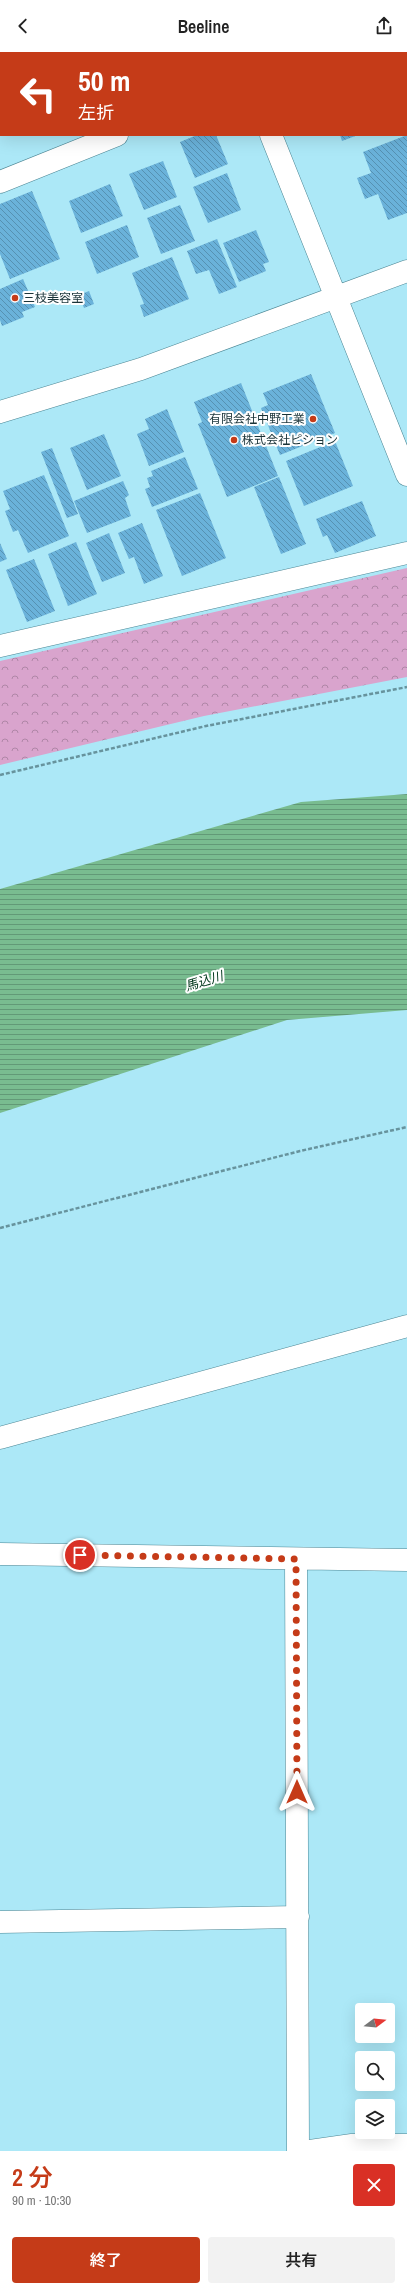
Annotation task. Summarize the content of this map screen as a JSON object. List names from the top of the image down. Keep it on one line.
{"water":["馬込川"],"places":["三枝美容室","有限会社中野工業","株式会社ピション"],"north":"right","page":{"header":"Beeline","turn":["50 m","左折"],"heading":["2 分","90 m · 10:30"],"buttons":["終了","共有"]}}
